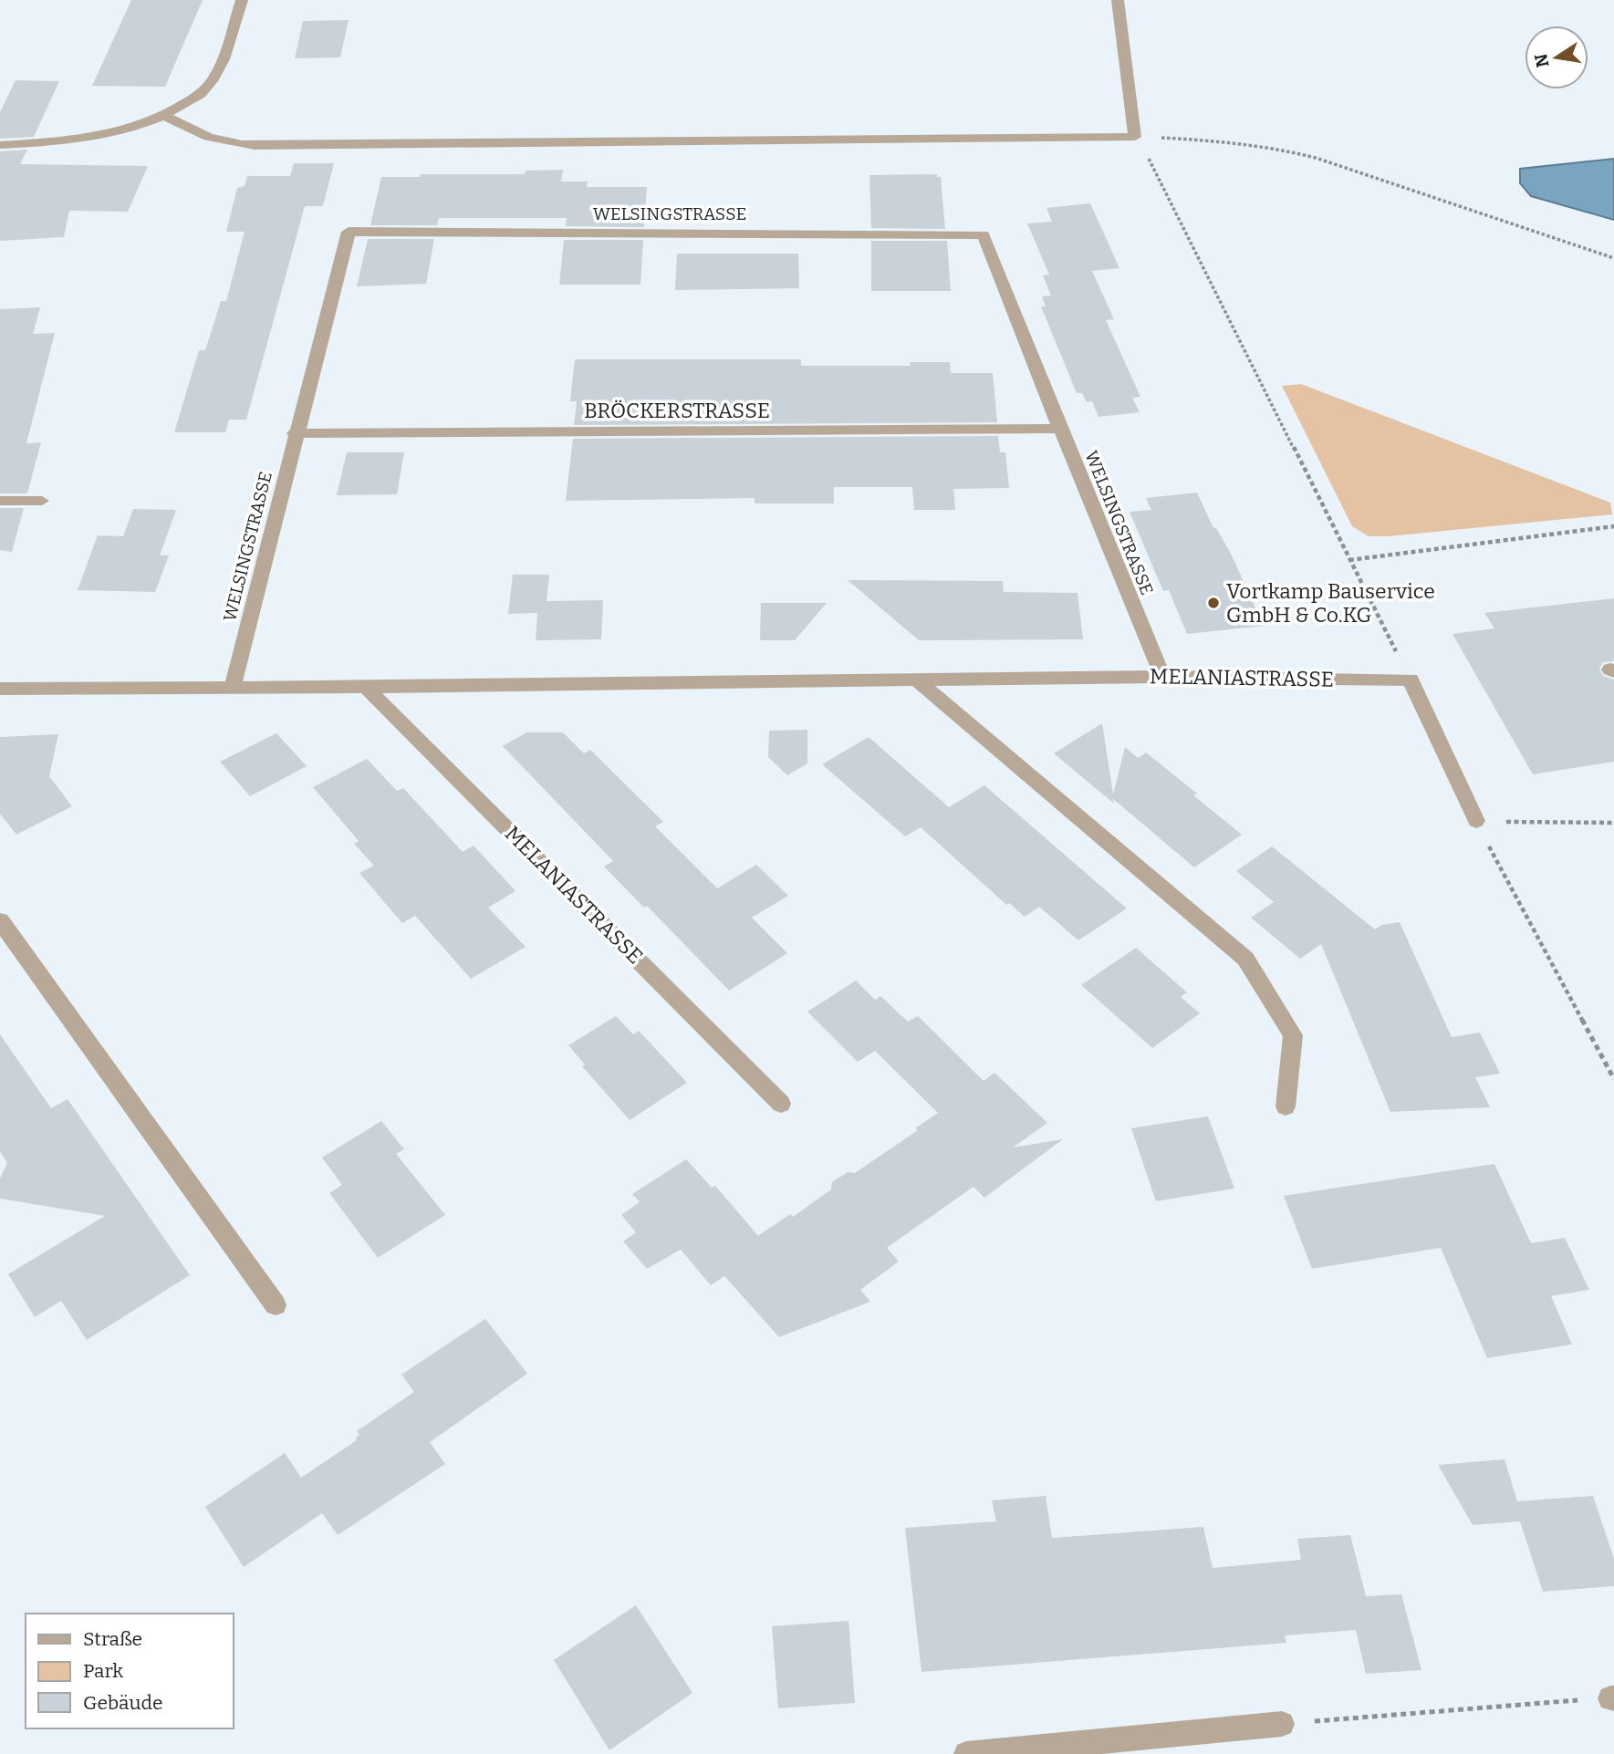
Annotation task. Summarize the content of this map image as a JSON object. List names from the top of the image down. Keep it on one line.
{"streets":{"street":["WELSINGSTRASSE","BRÖCKERSTRASSE","MELANIASTRASSE"]},"crossings":[["WELSINGSTRASSE","BRÖCKERSTRASSE"],["WELSINGSTRASSE","MELANIASTRASSE"]],"places":["Vortkamp Bauservice GmbH & Co.KG"],"legend":["Straße","Park","Gebäude"],"north":"left"}
